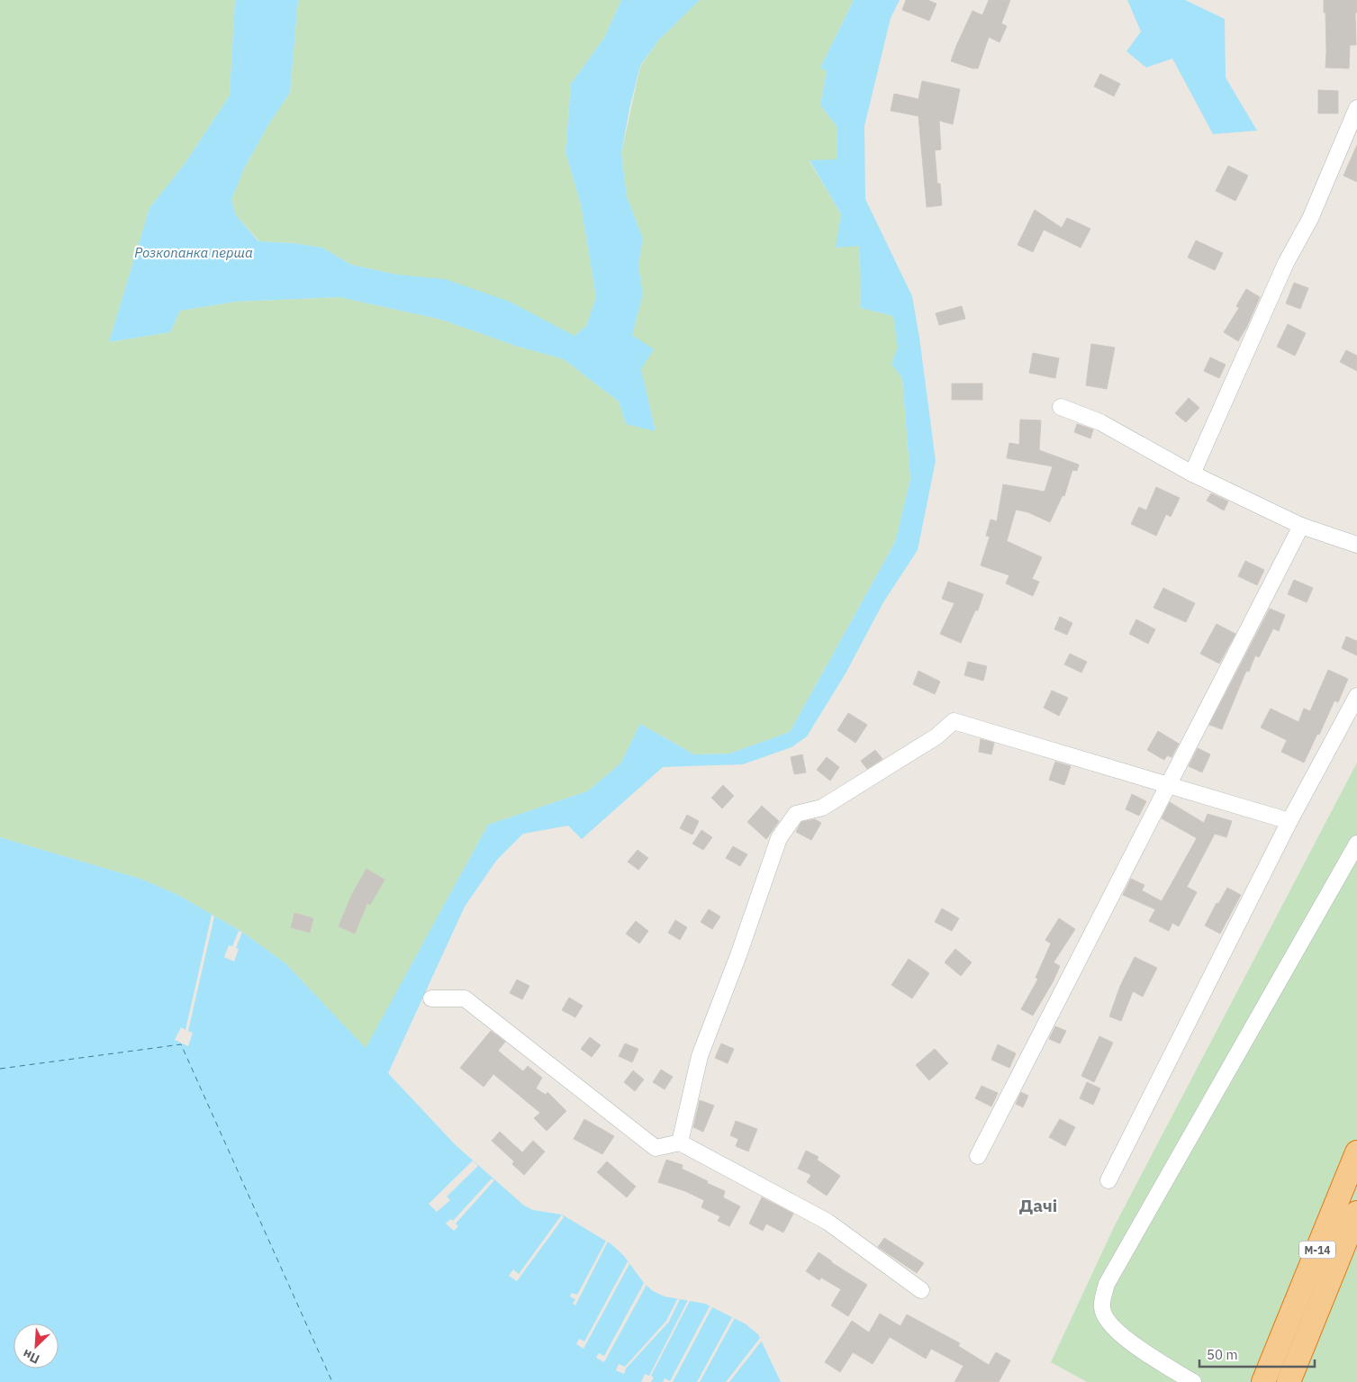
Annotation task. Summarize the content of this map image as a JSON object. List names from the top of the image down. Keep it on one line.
{"streets":{"highway":["М-14"]},"districts":["Дачі"],"water":["Розкопанка перша"],"scale_bar":"50 m","north":"bottom left"}
